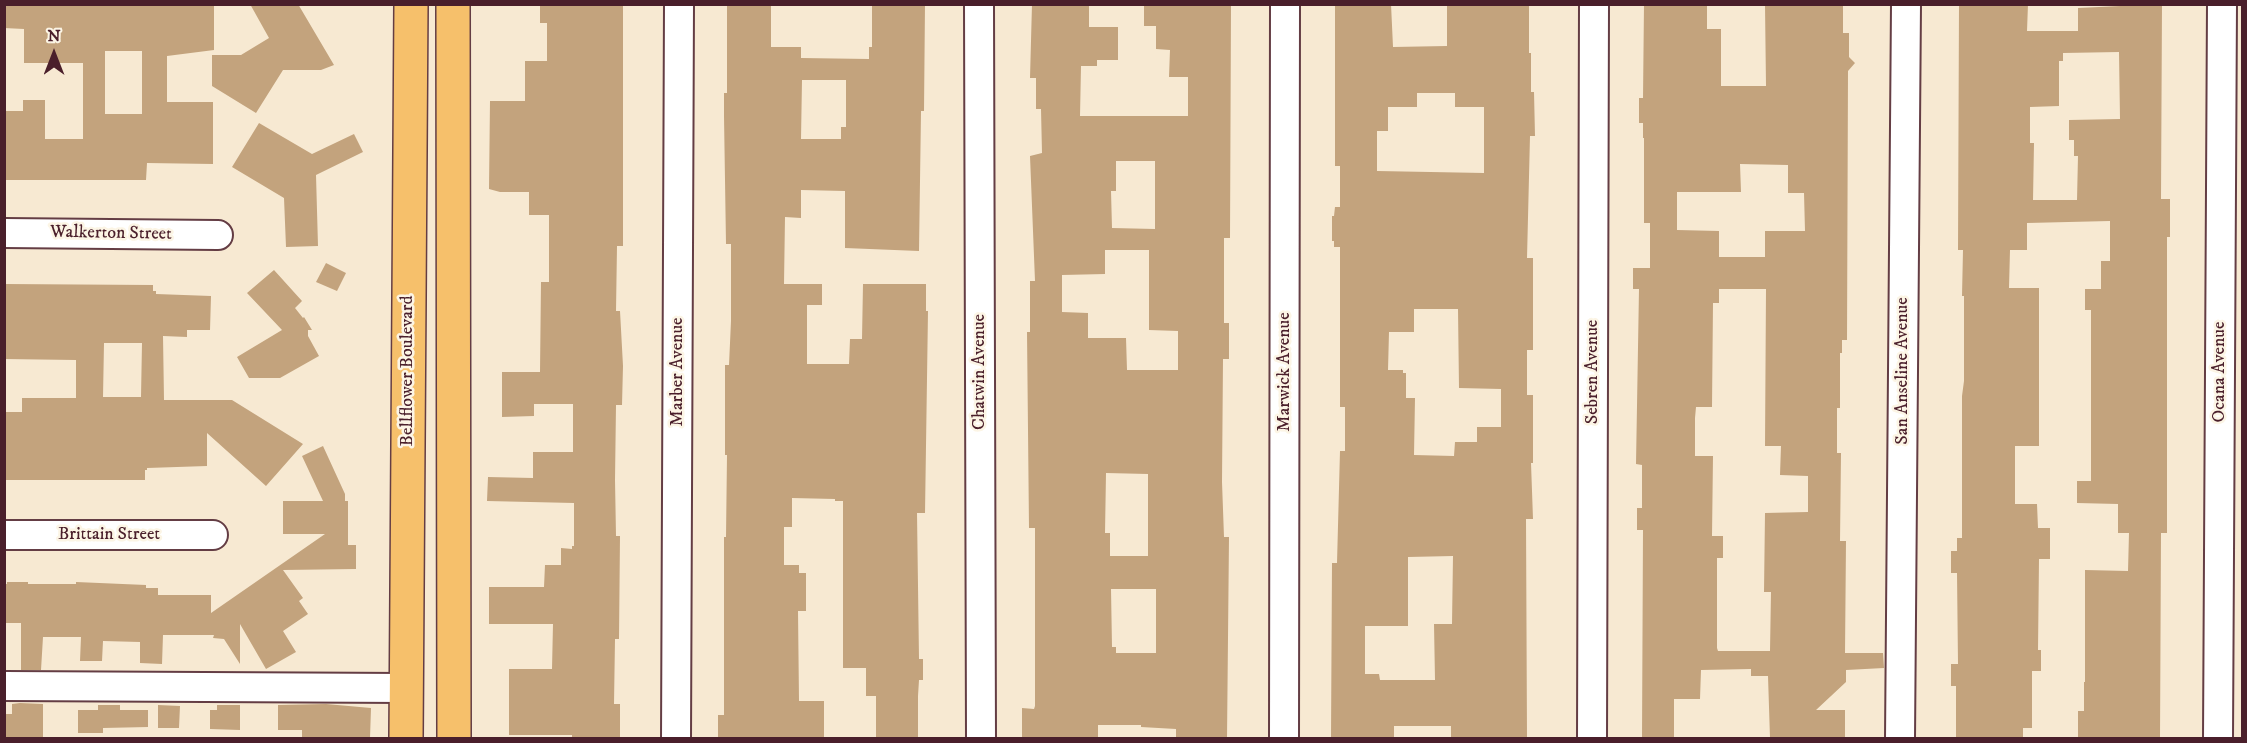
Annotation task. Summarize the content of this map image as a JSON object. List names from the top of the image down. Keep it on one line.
{"streets":{"main road":["Bellflower Boulevard"],"street":["Walkerton Street","San Anseline Avenue","Marber Avenue","Chatwin Avenue","Marwick Avenue","Sebren Avenue","Ocana Avenue","Brittain Street"]},"north":"top"}
